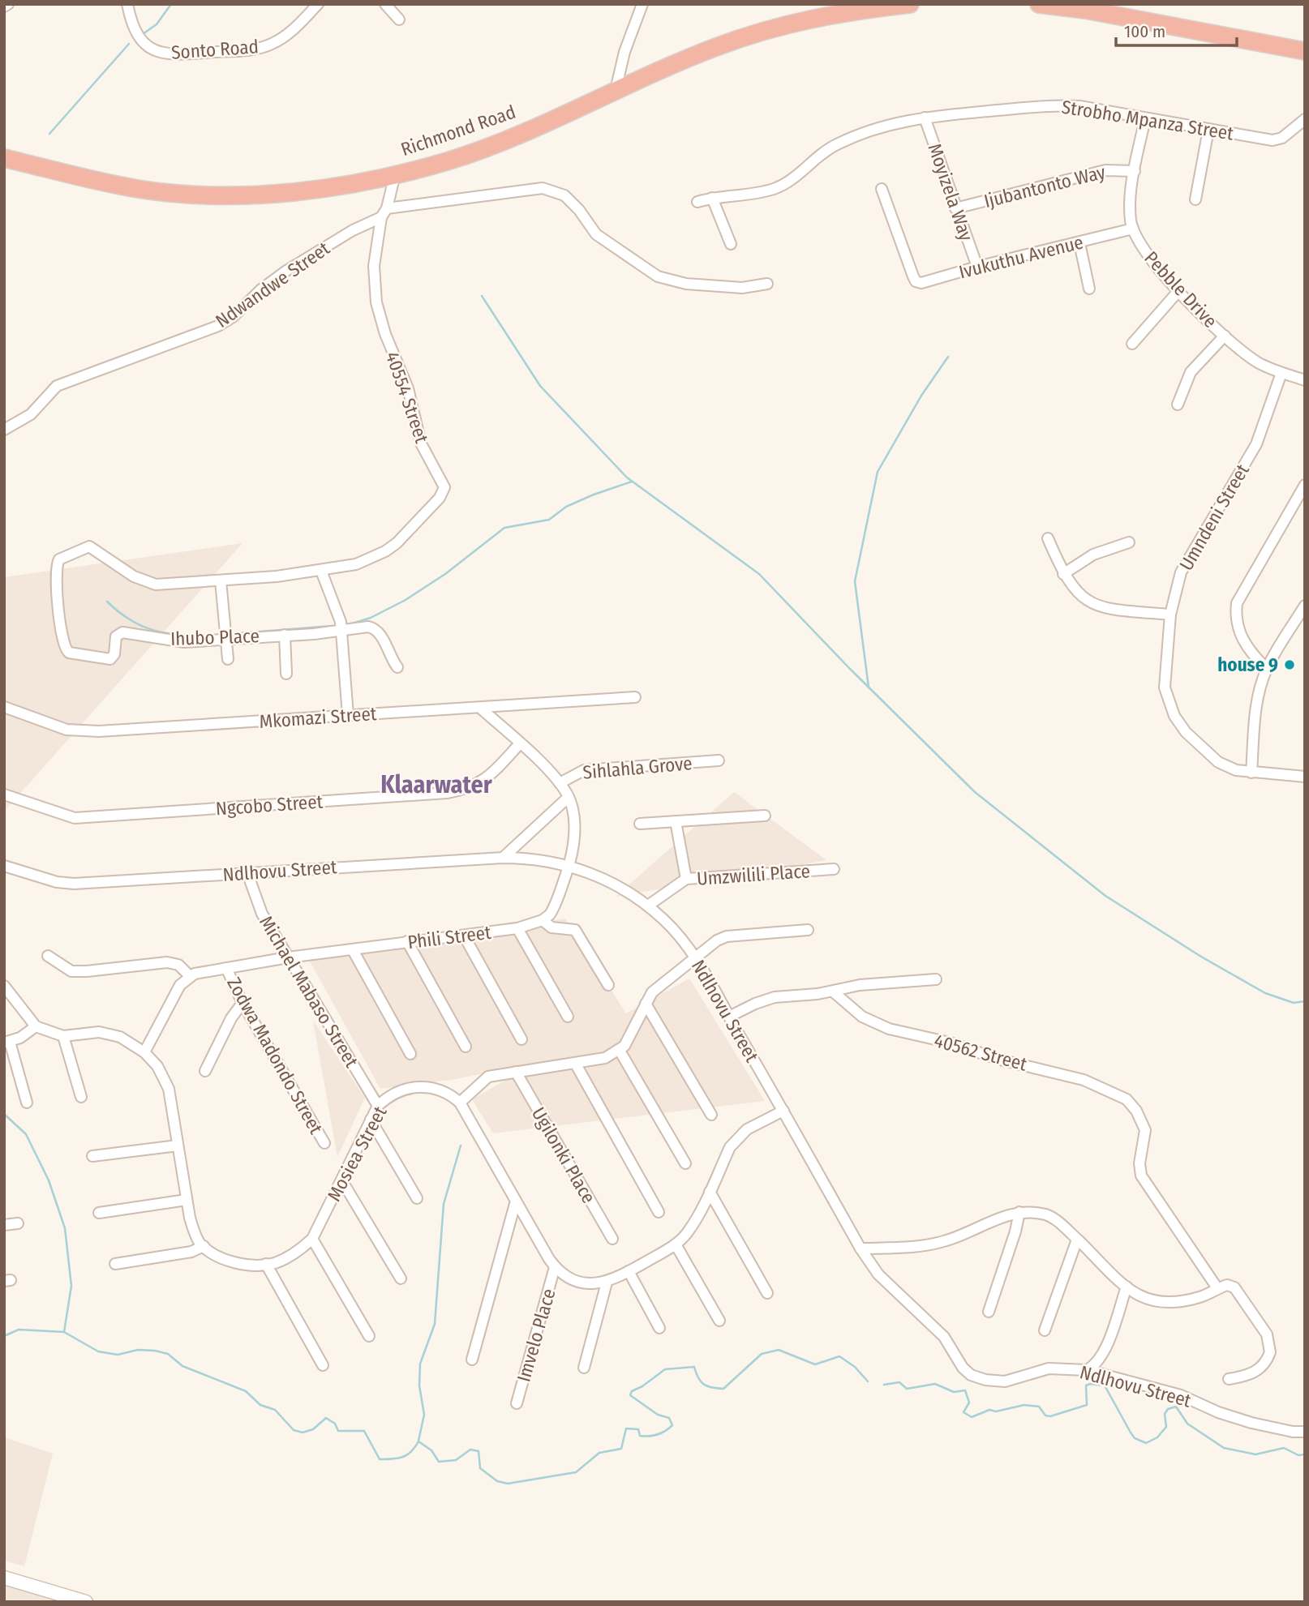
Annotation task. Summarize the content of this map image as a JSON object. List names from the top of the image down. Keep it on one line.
{"streets":{"highway":["Richmond Road"],"street":["Sonto Road","Strobho Mpanza Street","Ijubantonto Way","Moyizela Way","Ivukuthu Avenue","Ndwandwe Street","Pebble Drive","40554 Street","Umndeni Street","Ihubo Place","Mkomazi Street","Sihlahla Grove","Ngcobo Street","Ndlhovu Street","Umzwilili Place","Phili Street","Michael Mabaso Street","40562 Street","Zodwa Madondo Street","Mosiea Street","Ugilonki Place","Imvelo Place"]},"crossings":[["Strobho Mpanza Street","Moyizela Way"],["Strobho Mpanza Street","Pebble Drive"],["Ijubantonto Way","Moyizela Way"],["Ijubantonto Way","Pebble Drive"],["Moyizela Way","Ivukuthu Avenue"],["Ivukuthu Avenue","Pebble Drive"],["Ndwandwe Street","40554 Street"],["Pebble Drive","Umndeni Street"],["Ndlhovu Street","Umzwilili Place"],["Ndlhovu Street","Michael Mabaso Street"],["Phili Street","Michael Mabaso Street"],["Phili Street","Zodwa Madondo Street"],["Michael Mabaso Street","Mosiea Street"]],"districts":["Klaarwater"],"places":["house 9"],"scale_bar":"100 m"}
